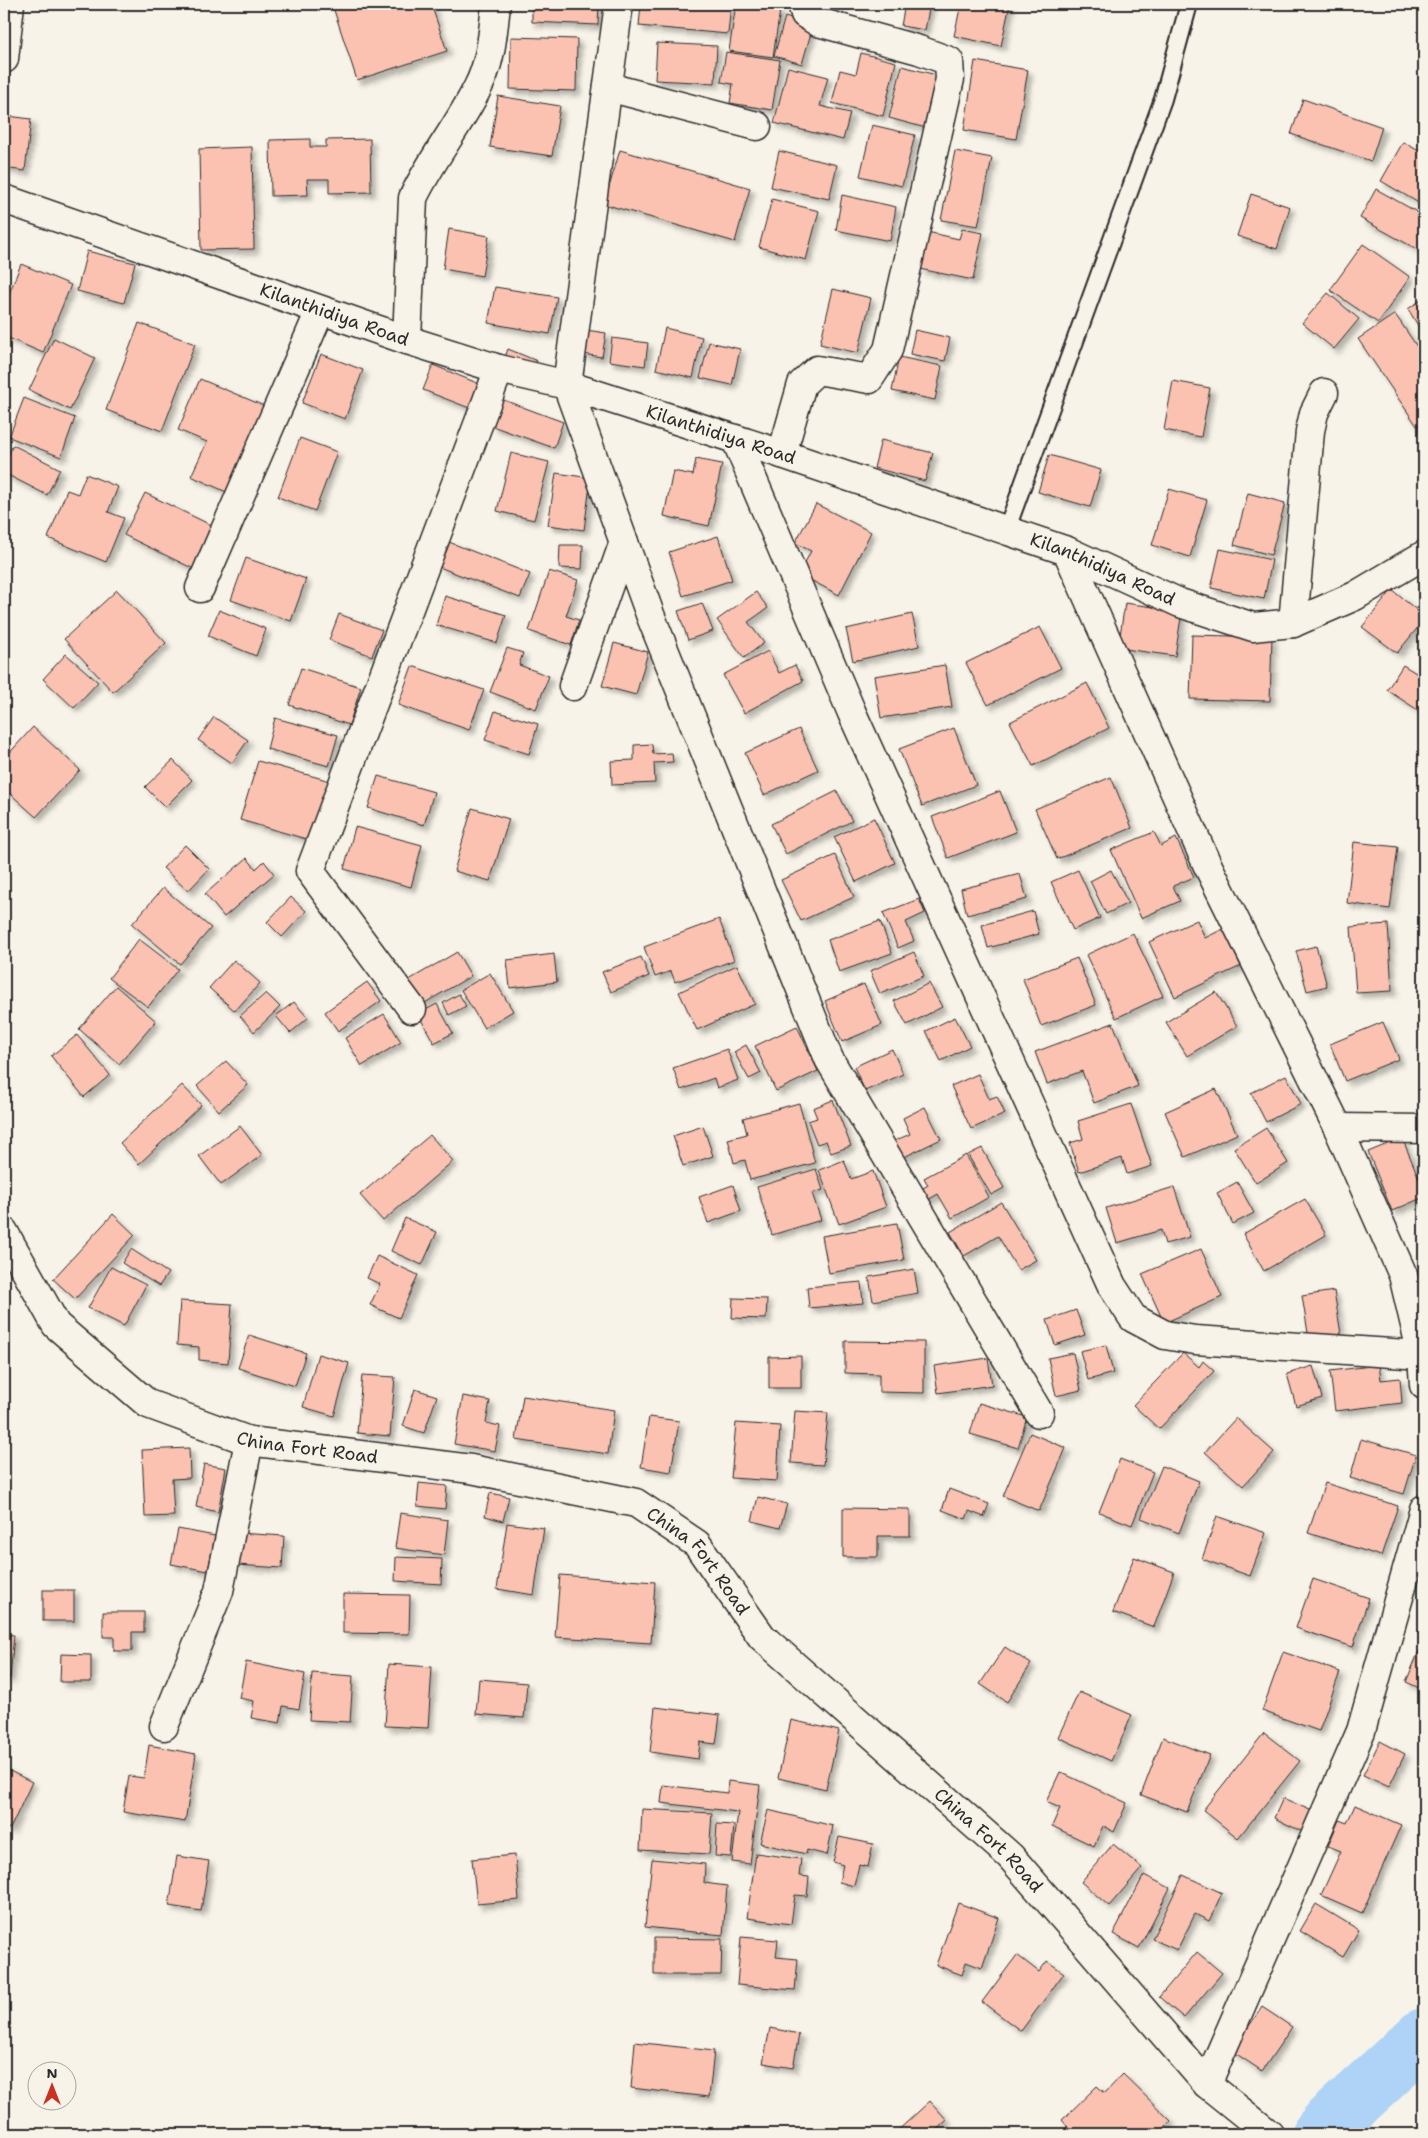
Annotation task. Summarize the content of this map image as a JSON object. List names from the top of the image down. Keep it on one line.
{"streets":{"street":["Kilanthidiya Road","China Fort Road"]},"north":"top"}
